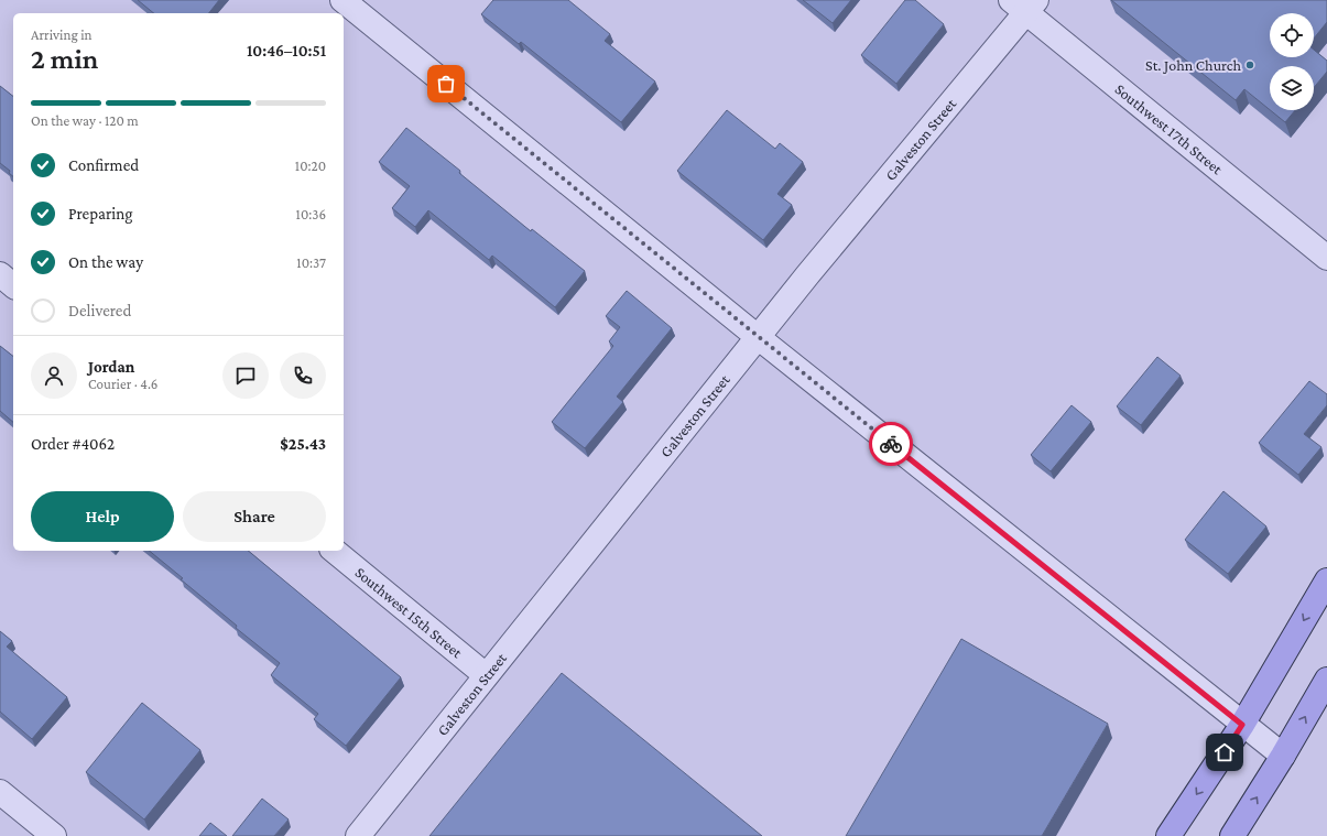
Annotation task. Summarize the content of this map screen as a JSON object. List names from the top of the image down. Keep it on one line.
{"streets":{"street":["Southwest 17th Street","Galveston Street","Southwest 15th Street"]},"crossings":[["Southwest 17th Street","Galveston Street"],["Galveston Street","Southwest 15th Street"]],"places":["St. John Church"],"page":{"heading":["2 min","Arriving in","10:46–10:51"],"panel":["Jordan","Courier · 4.6","Order #4062","$25.43"],"bar":"On the way · 120 m","list":[["Confirmed","10:20"],["Preparing","10:36"],["On the way","10:37"],"Delivered"],"buttons":["Help","Share"]}}
